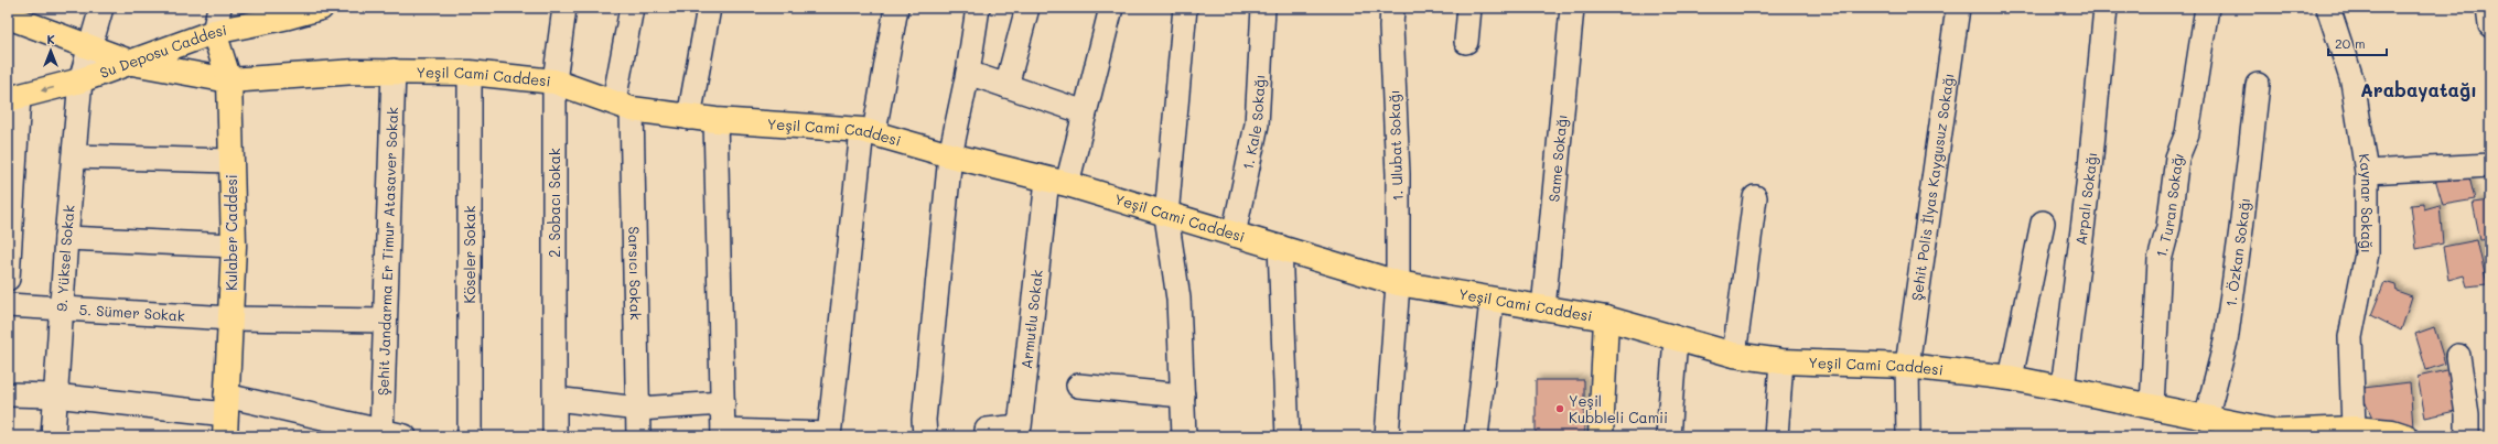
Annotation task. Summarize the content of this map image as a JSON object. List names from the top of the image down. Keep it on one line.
{"streets":{"main road":["Su Deposu Caddesi","Yeşil Cami Caddesi","Kulaber Caddesi"],"street":["1. Kale Sokağı","1. Ulubat Sokağı","Same Sokağı","Şehit Polis İlyas Kaygusuz Sokağı","Arpalı Sokağı","2. Sobacı Sokak","Kaynar Sokağı","1. Turan Sokağı","Şehit Jandarma Er Timur Atasaver Sokak","1. Özkan Sokağı","Köseler Sokak","9. Yüksel Sokak","Sarsıcı Sokak","5. Sümer Sokak","Armutlu Sokak"]},"crossings":[["Su Deposu Caddesi","Yeşil Cami Caddesi"],["Su Deposu Caddesi","Kulaber Caddesi"],["Su Deposu Caddesi","9. Yüksel Sokak"],["Yeşil Cami Caddesi","1. Kale Sokağı"],["Yeşil Cami Caddesi","1. Ulubat Sokağı"],["Yeşil Cami Caddesi","Same Sokağı"],["Yeşil Cami Caddesi","Şehit Polis İlyas Kaygusuz Sokağı"],["Yeşil Cami Caddesi","Arpalı Sokağı"],["Yeşil Cami Caddesi","2. Sobacı Sokak"],["Yeşil Cami Caddesi","Kaynar Sokağı"],["Yeşil Cami Caddesi","1. Turan Sokağı"],["Yeşil Cami Caddesi","Kulaber Caddesi"],["Yeşil Cami Caddesi","Şehit Jandarma Er Timur Atasaver Sokak"],["Yeşil Cami Caddesi","1. Özkan Sokağı"],["Yeşil Cami Caddesi","Köseler Sokak"],["Yeşil Cami Caddesi","9. Yüksel Sokak"],["Yeşil Cami Caddesi","Sarsıcı Sokak"],["Yeşil Cami Caddesi","Armutlu Sokak"],["Kulaber Caddesi","5. Sümer Sokak"],["Şehit Jandarma Er Timur Atasaver Sokak","5. Sümer Sokak"],["9. Yüksel Sokak","5. Sümer Sokak"]],"districts":["Arabayatağı"],"places":["Yeşil Kubbleli Camii"],"scale_bar":"20 m","north":"top"}
